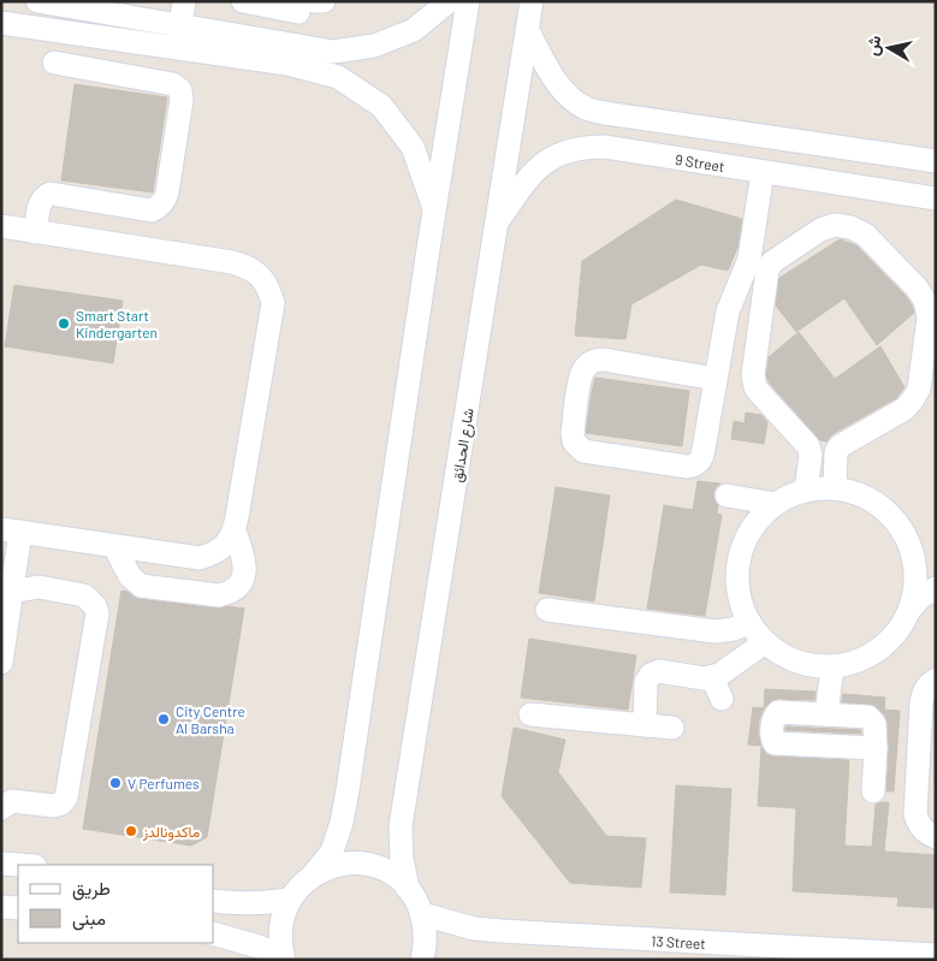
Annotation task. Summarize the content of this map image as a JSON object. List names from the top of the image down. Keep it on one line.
{"streets":{"street":["9 Street","شارع الحدائق","13 Street"]},"crossings":[["9 Street","شارع الحدائق"]],"places":["Smart Start Kindergarten","City Centre Al Barsha","V Perfumes","ماكدونالدز"],"legend":["طريق","مبنى"],"north":"left"}
